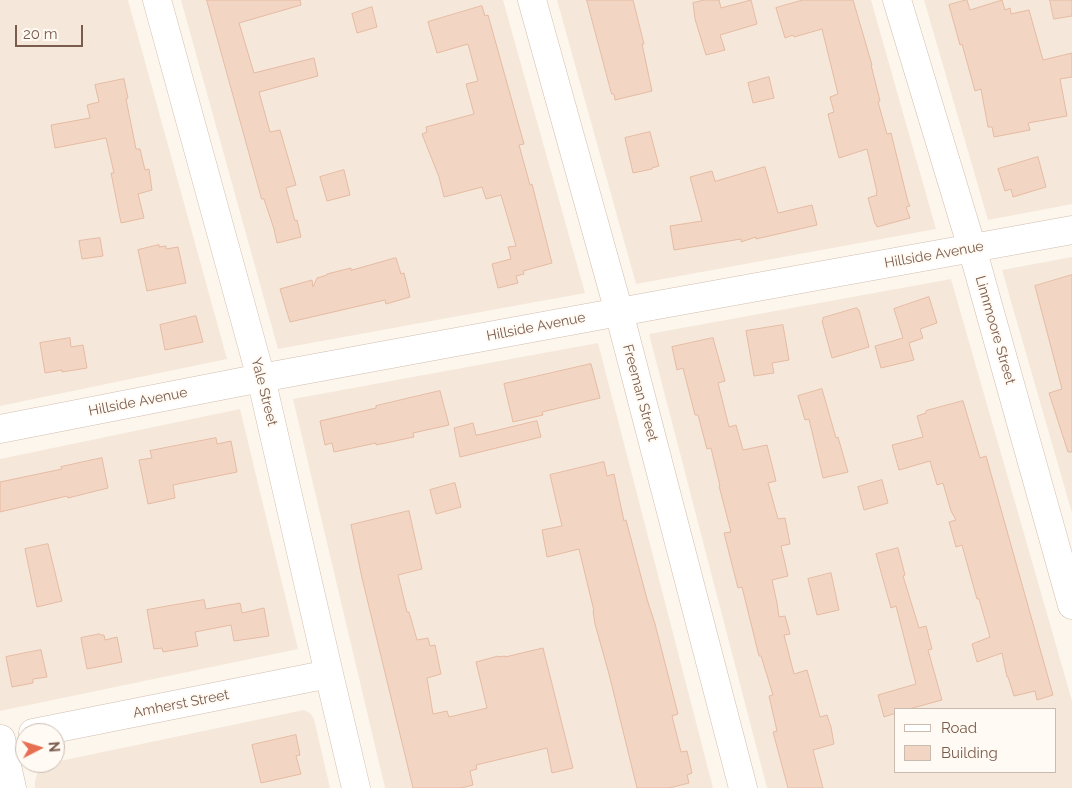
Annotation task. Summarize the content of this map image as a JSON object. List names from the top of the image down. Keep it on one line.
{"streets":{"street":["Hillside Avenue","Linnmoore Street","Yale Street","Freeman Street","Amherst Street"]},"crossings":[["Hillside Avenue","Linnmoore Street"],["Hillside Avenue","Yale Street"],["Hillside Avenue","Freeman Street"],["Yale Street","Amherst Street"]],"legend":["Road","Building"],"scale_bar":"20 m","north":"right"}
